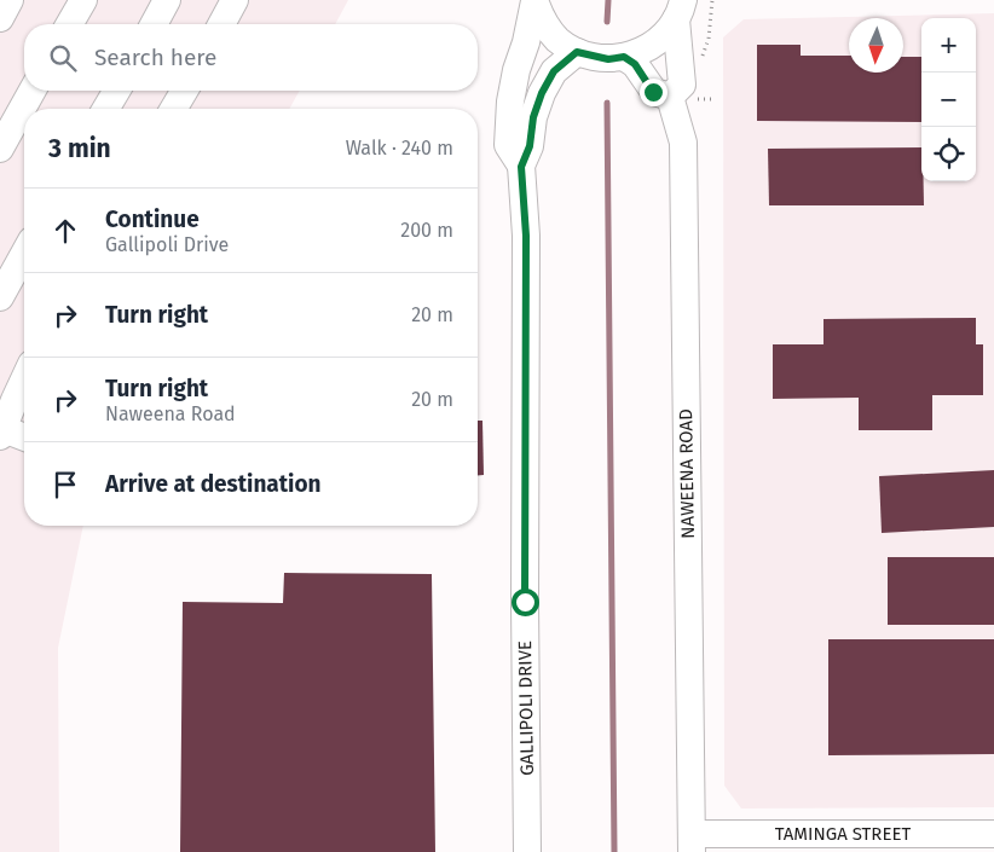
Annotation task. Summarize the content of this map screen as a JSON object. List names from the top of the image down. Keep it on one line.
{"streets":{"street":["NAWEENA ROAD","GALLIPOLI DRIVE","TAMINGA STREET"]},"crossings":[["NAWEENA ROAD","TAMINGA STREET"]],"north":"bottom","page":{"map_buttons":["+","−"],"search":"Search here","heading":["3 min","Walk · 240 m"],"list":[["Continue","Gallipoli Drive","200 m"],["Turn right","20 m"],["Turn right","Naweena Road","20 m"],"Arrive at destination"]}}
